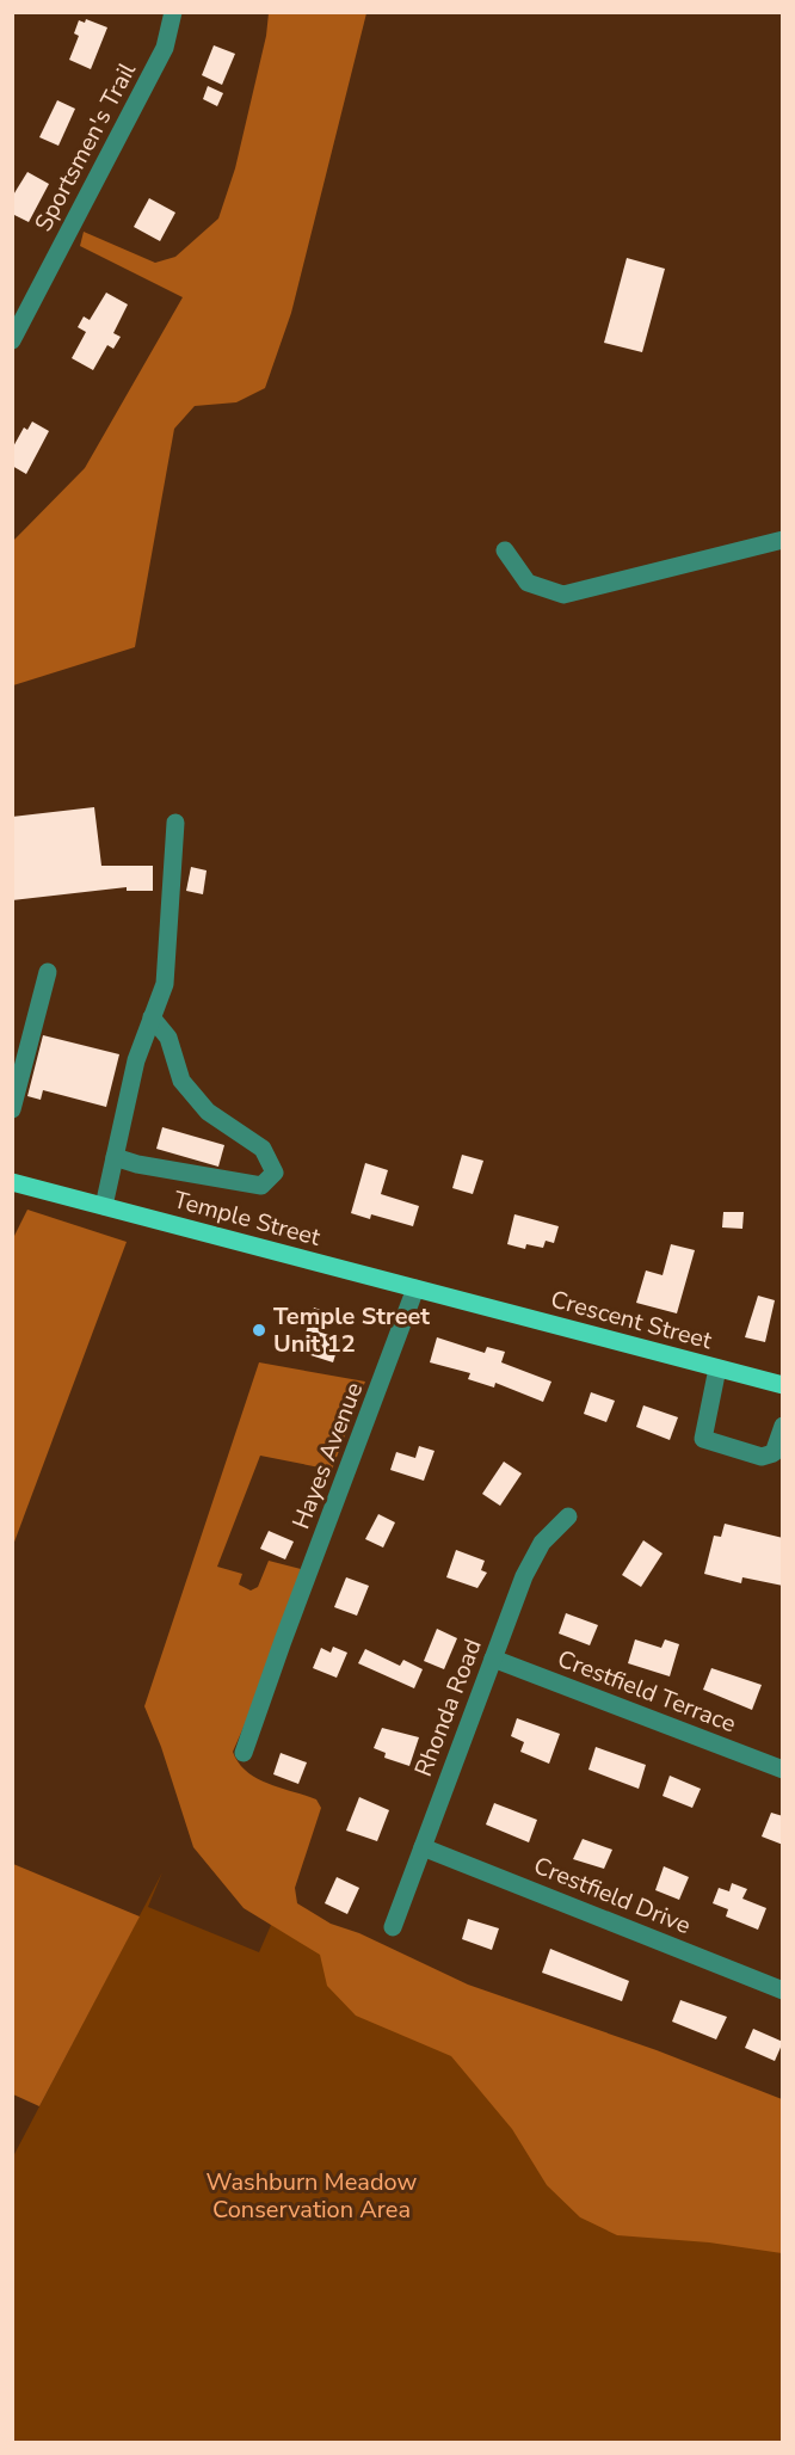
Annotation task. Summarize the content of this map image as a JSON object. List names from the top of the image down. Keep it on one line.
{"streets":{"main road":["Temple Street","Crescent Street"],"street":["Sportsmen's Trail","Hayes Avenue","Crestfield Terrace","Rhonda Road","Crestfield Drive"]},"crossings":[["Temple Street","Crescent Street"],["Temple Street","Hayes Avenue"],["Crestfield Terrace","Rhonda Road"],["Rhonda Road","Crestfield Drive"]],"parks":["Washburn Meadow Conservation Area"],"places":["Temple Street Unit 12"]}
